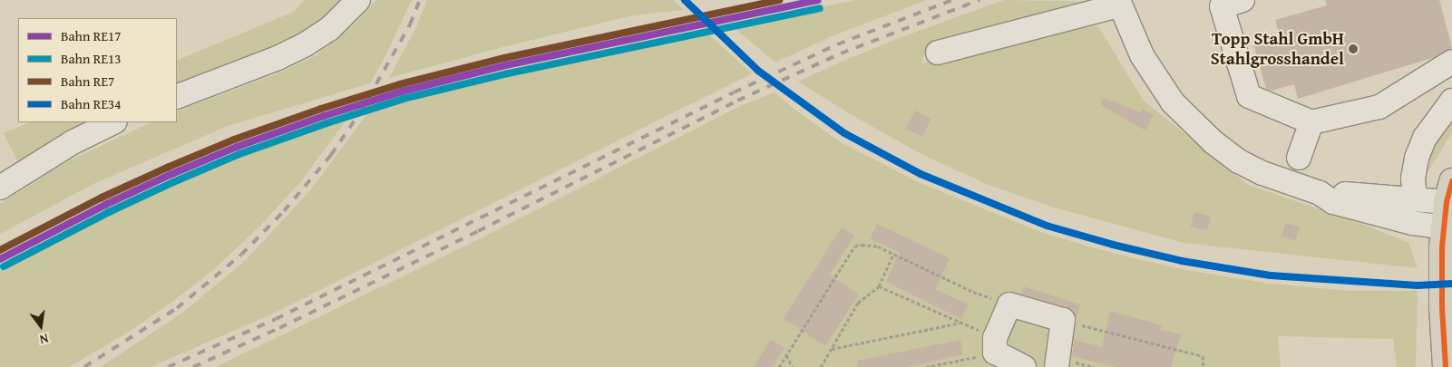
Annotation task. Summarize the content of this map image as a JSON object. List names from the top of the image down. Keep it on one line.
{"places":["Topp Stahl GmbH Stahlgrosshandel"],"lines":["rail line RE17","rail line RE7","rail line RE34","rail line RE13"],"legend":["Bahn RE17","Bahn RE13","Bahn RE7","Bahn RE34"],"north":"bottom"}
